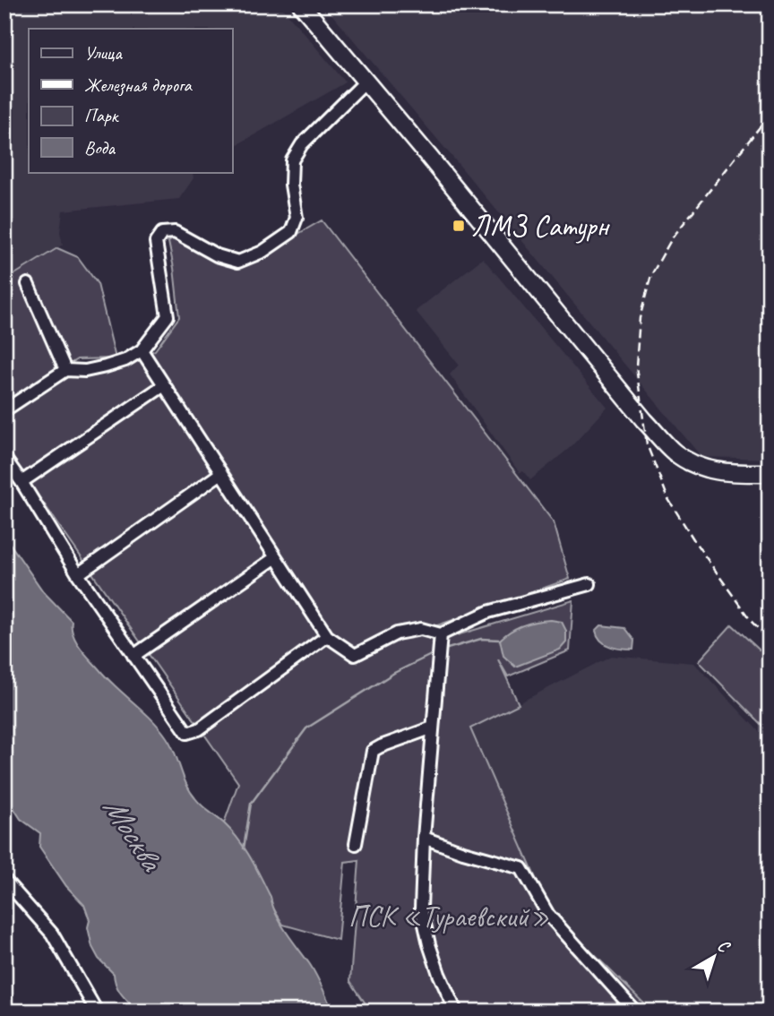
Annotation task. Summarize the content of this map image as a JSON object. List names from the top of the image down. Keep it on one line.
{"water":["Москва"],"parks":["ПСК «Тураевский»"],"places":{"transit":["ЛМЗ Сатурн"]},"legend":["Улица","Железная дорога","Парк","Вода"],"north":"top right"}
